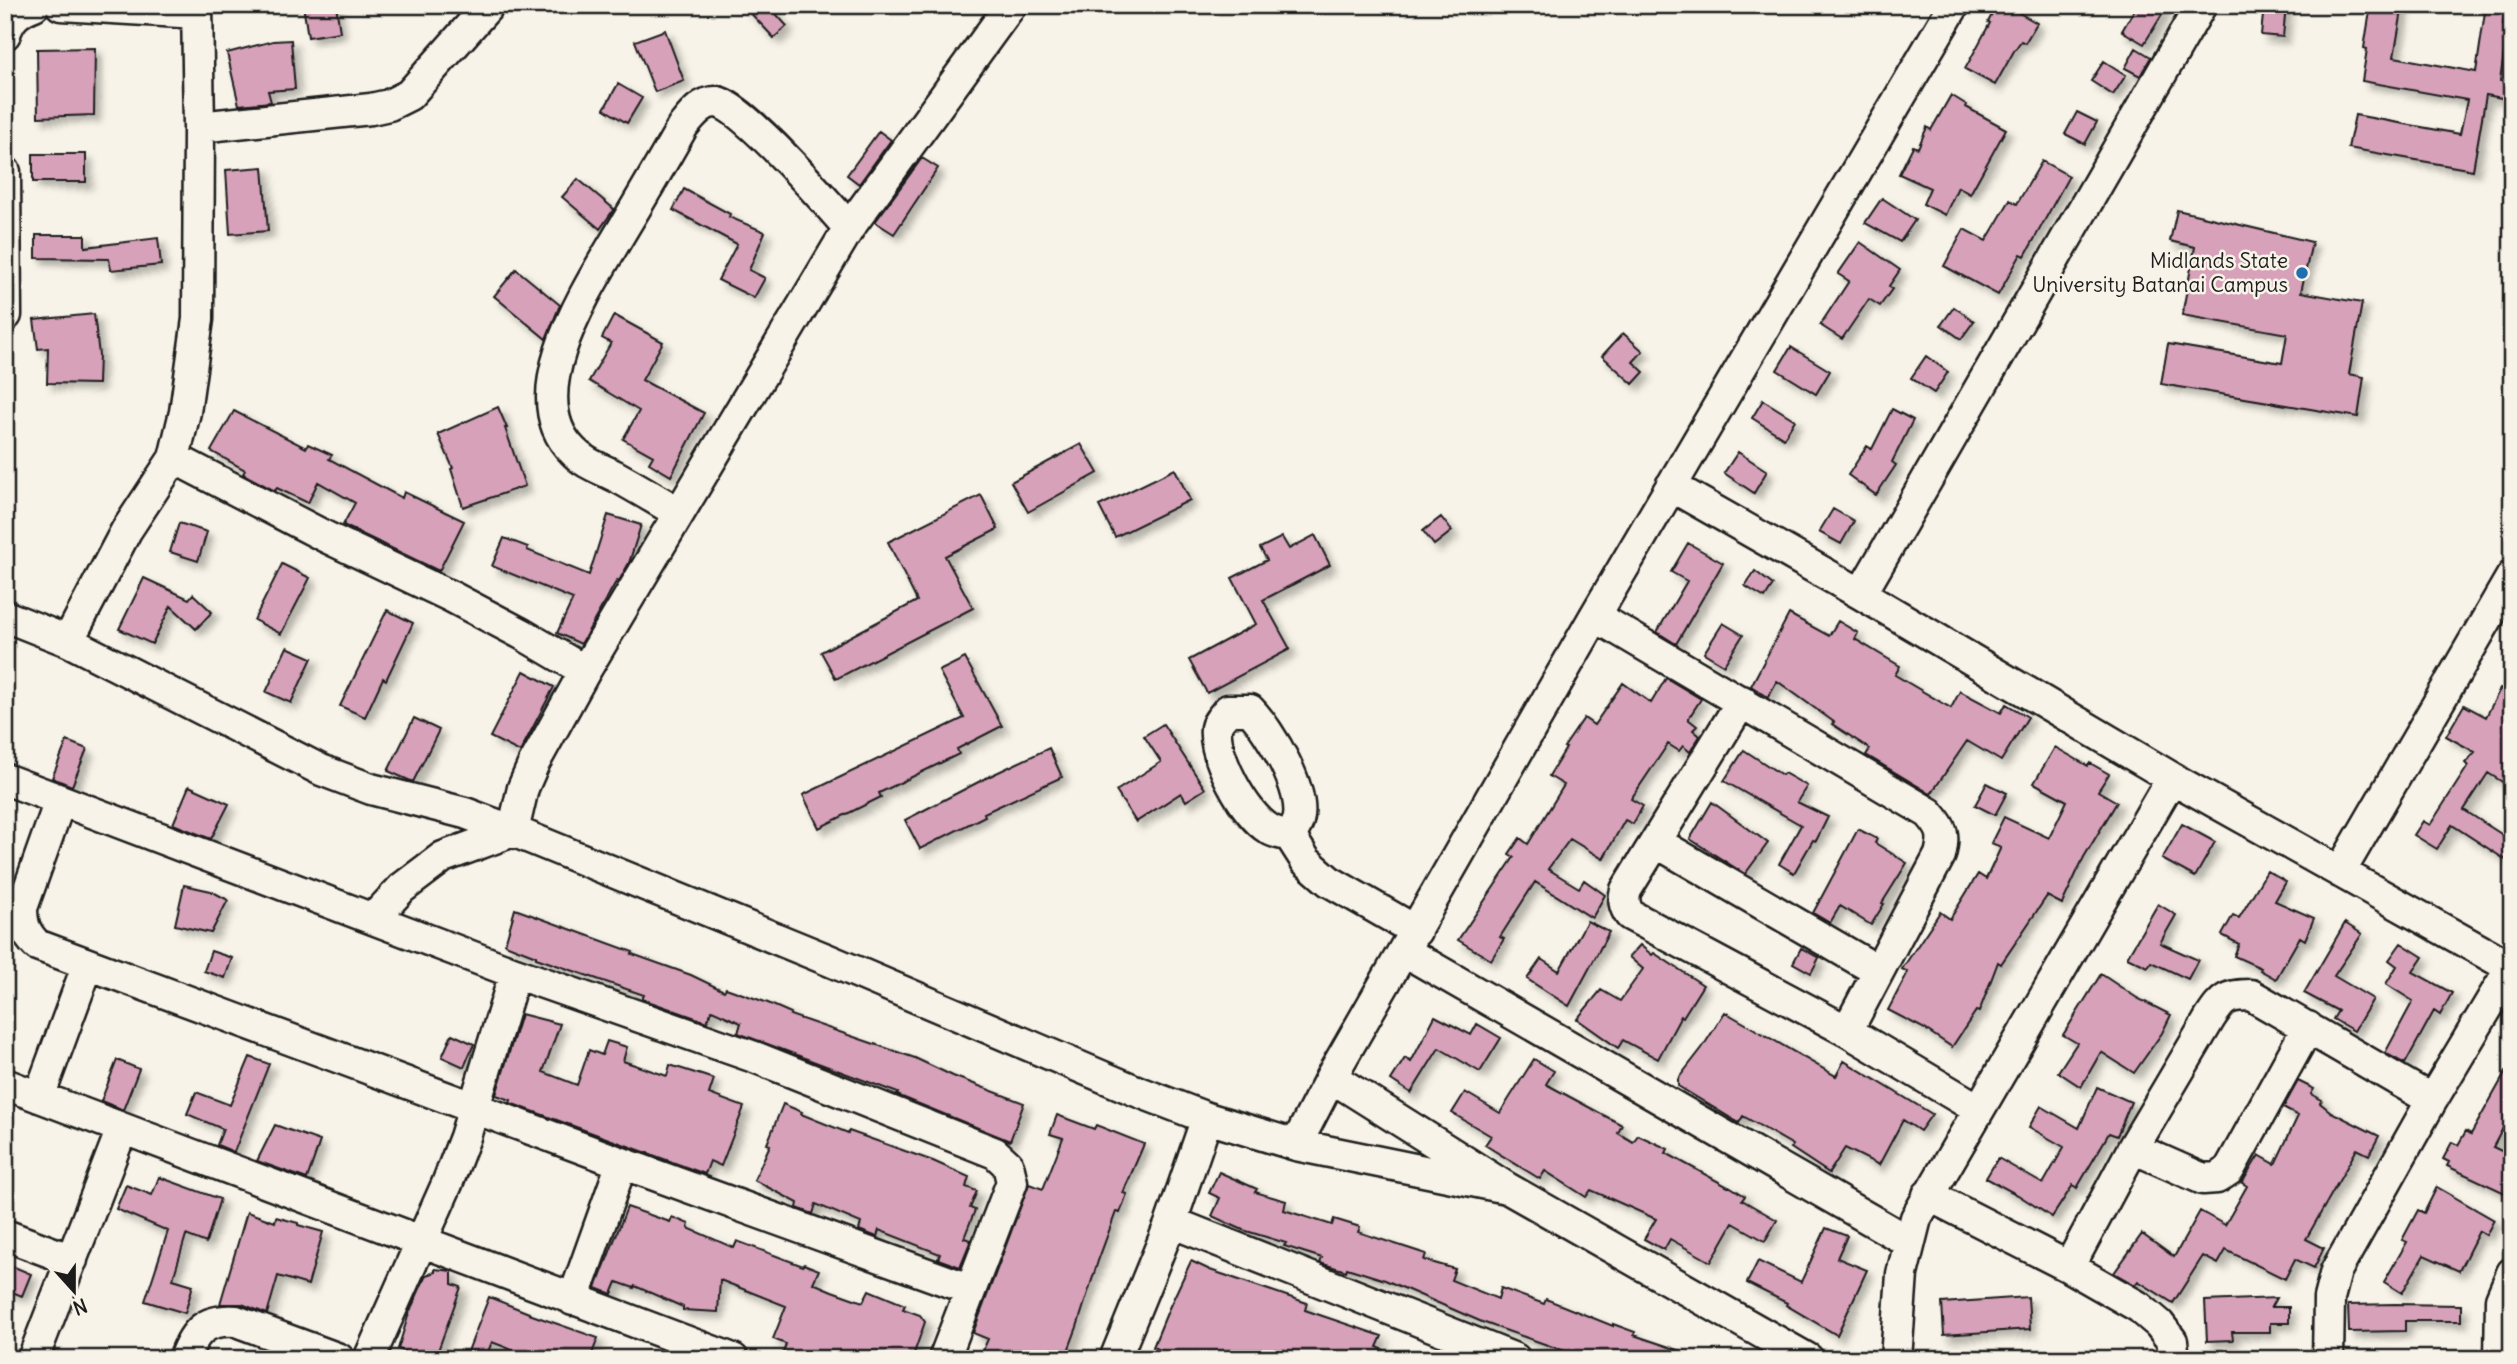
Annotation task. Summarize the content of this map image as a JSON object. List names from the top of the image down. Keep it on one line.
{"places":["Midlands State University Batanai Campus"],"north":"bottom"}
